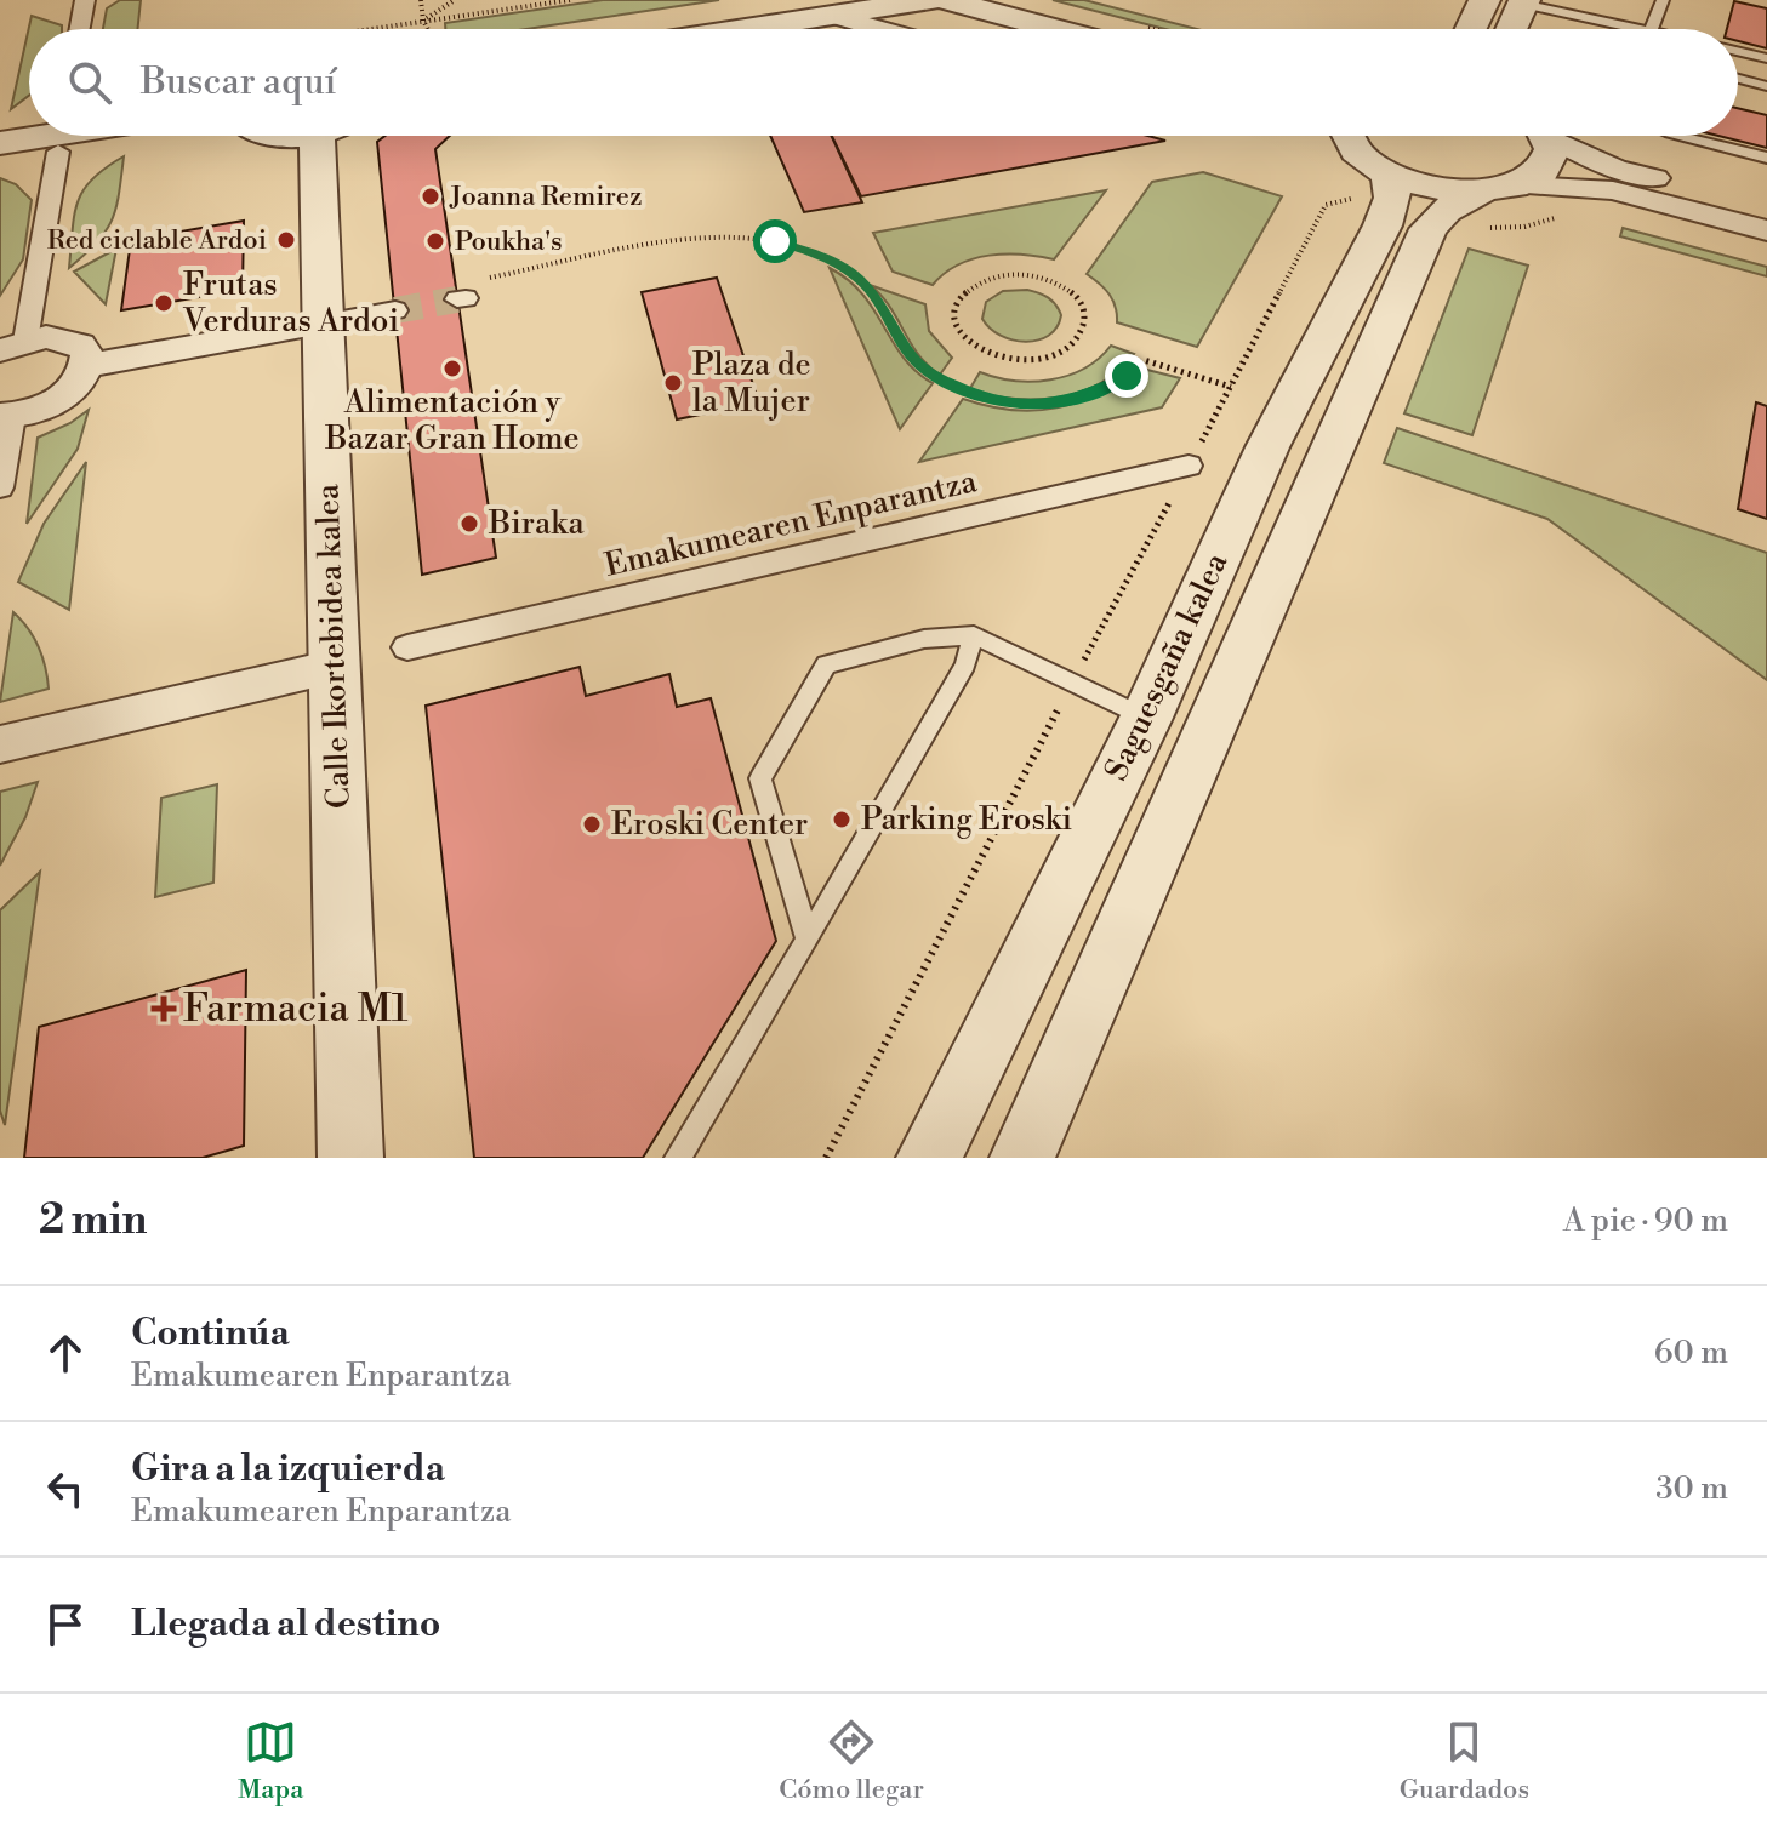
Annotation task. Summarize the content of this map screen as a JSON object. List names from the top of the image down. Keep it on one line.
{"streets":{"street":["Emakumearen Enparantza","Calle Ikortebidea kalea","Saguesgaña kalea"]},"places":{"other":["Joanna Remirez","Red ciclable Ardoi","Poukha's","Frutas Verduras Ardoi","Alimentación y Bazar Gran Home","Plaza de la Mujer","Biraka","Parking Eroski","Eroski Center"],"health":["Farmacia M1"]},"page":{"search":"Buscar aquí","heading":["2 min","A pie · 90 m"],"list":[["Continúa","Emakumearen Enparantza","60 m"],["Gira a la izquierda","Emakumearen Enparantza","30 m"],"Llegada al destino"],"nav":["Mapa","Cómo llegar","Guardados"]}}
